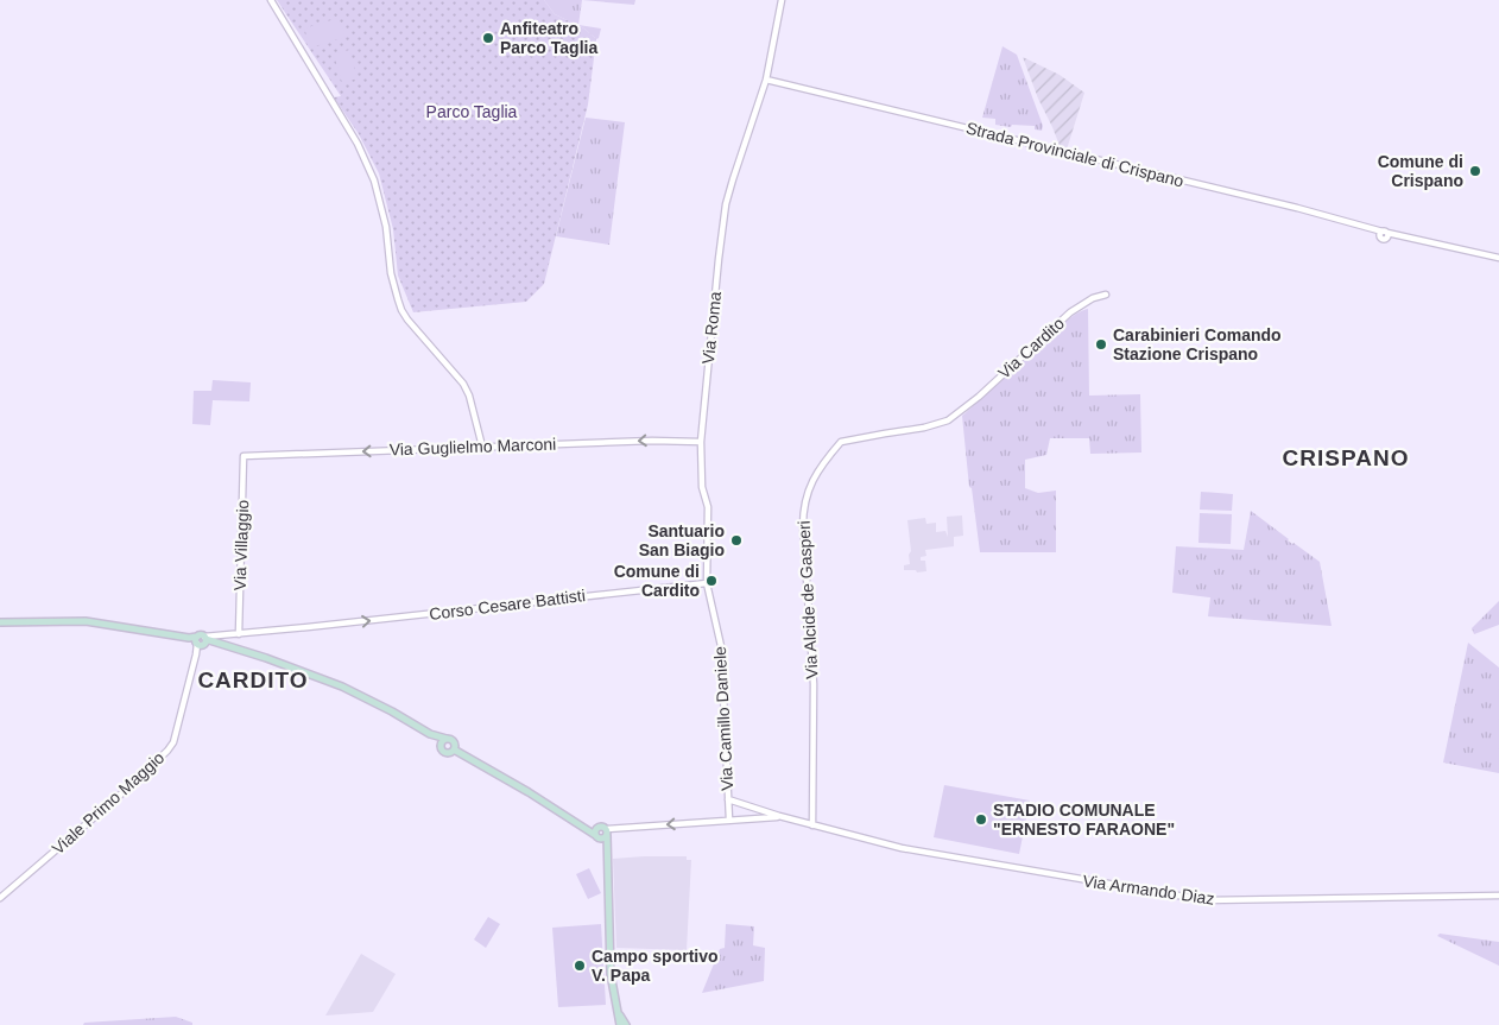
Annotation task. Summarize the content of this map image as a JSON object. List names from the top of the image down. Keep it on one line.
{"streets":{"street":["Strada Provinciale di Crispano","Via Roma","Via Cardito","Via Guglielmo Marconi","Via Villaggio","Via Alcide de Gasperi","Corso Cesare Battisti","Via Camillo Daniele","Viale Primo Maggio","Via Armando Diaz"]},"crossings":[["Strada Provinciale di Crispano","Via Roma"],["Via Roma","Via Guglielmo Marconi"],["Via Roma","Corso Cesare Battisti"],["Via Roma","Via Camillo Daniele"],["Via Cardito","Via Alcide de Gasperi"],["Via Guglielmo Marconi","Via Villaggio"],["Via Villaggio","Corso Cesare Battisti"],["Via Alcide de Gasperi","Via Armando Diaz"],["Corso Cesare Battisti","Via Camillo Daniele"],["Corso Cesare Battisti","Viale Primo Maggio"],["Via Camillo Daniele","Via Armando Diaz"]],"one_way":["Via Guglielmo Marconi","Corso Cesare Battisti"],"districts":["CRISPANO","CARDITO"],"parks":["Parco Taglia"],"places":["Anfiteatro Parco Taglia","Comune di Crispano","Carabinieri Comando Stazione Crispano","Santuario San Biagio","Comune di Cardito","STADIO COMUNALE \"ERNESTO FARAONE\"","Campo sportivo V. Papa"]}
